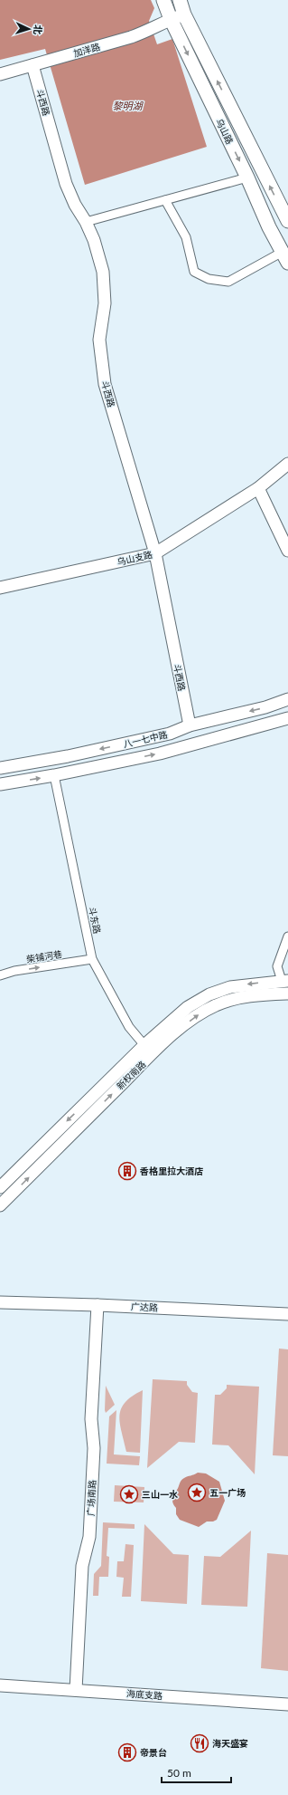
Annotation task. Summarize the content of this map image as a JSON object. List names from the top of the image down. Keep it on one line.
{"streets":{"main road":["乌山路"],"street":["加洋路","斗西路","乌山支路","八一七中路","斗东路","柴铺河巷","新权南路","广达路","广场南路","海底支路"]},"crossings":[["加洋路","斗西路"],["加洋路","乌山路"],["斗西路","乌山支路"],["斗西路","八一七中路"],["八一七中路","斗东路"],["斗东路","柴铺河巷"],["斗东路","新权南路"],["广达路","广场南路"],["广场南路","海底支路"]],"one_way":["柴铺河巷"],"water":["黎明湖"],"places":{"building":["香格里拉大酒店","帝景台"],"place":["五一广场","三山一水"],"restaurant":["海天盛宴"]},"scale_bar":"50 m","north":"right"}
